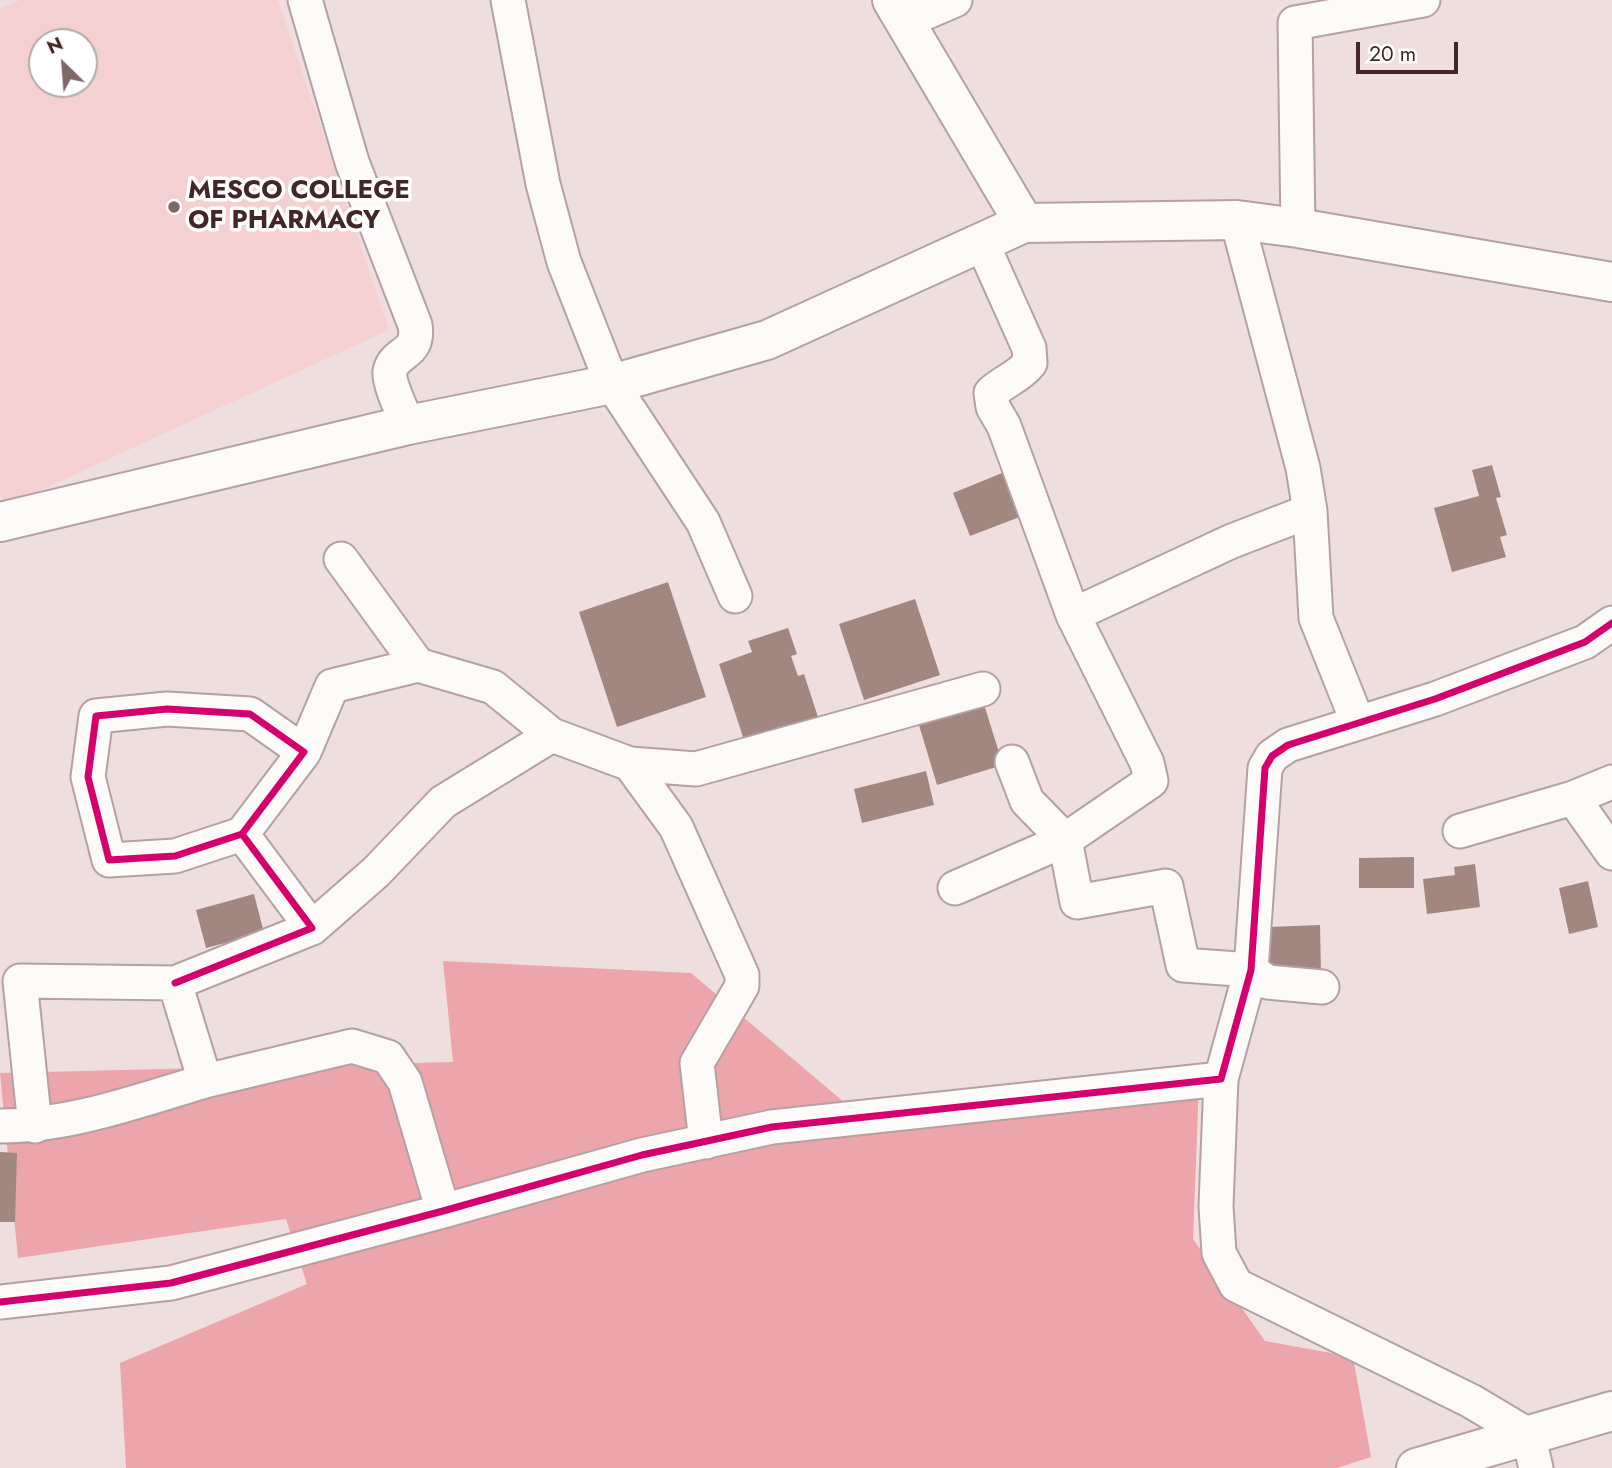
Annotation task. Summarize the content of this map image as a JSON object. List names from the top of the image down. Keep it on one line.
{"places":["MESCO COLLEGE OF PHARMACY"],"scale_bar":"20 m","north":"top left"}
